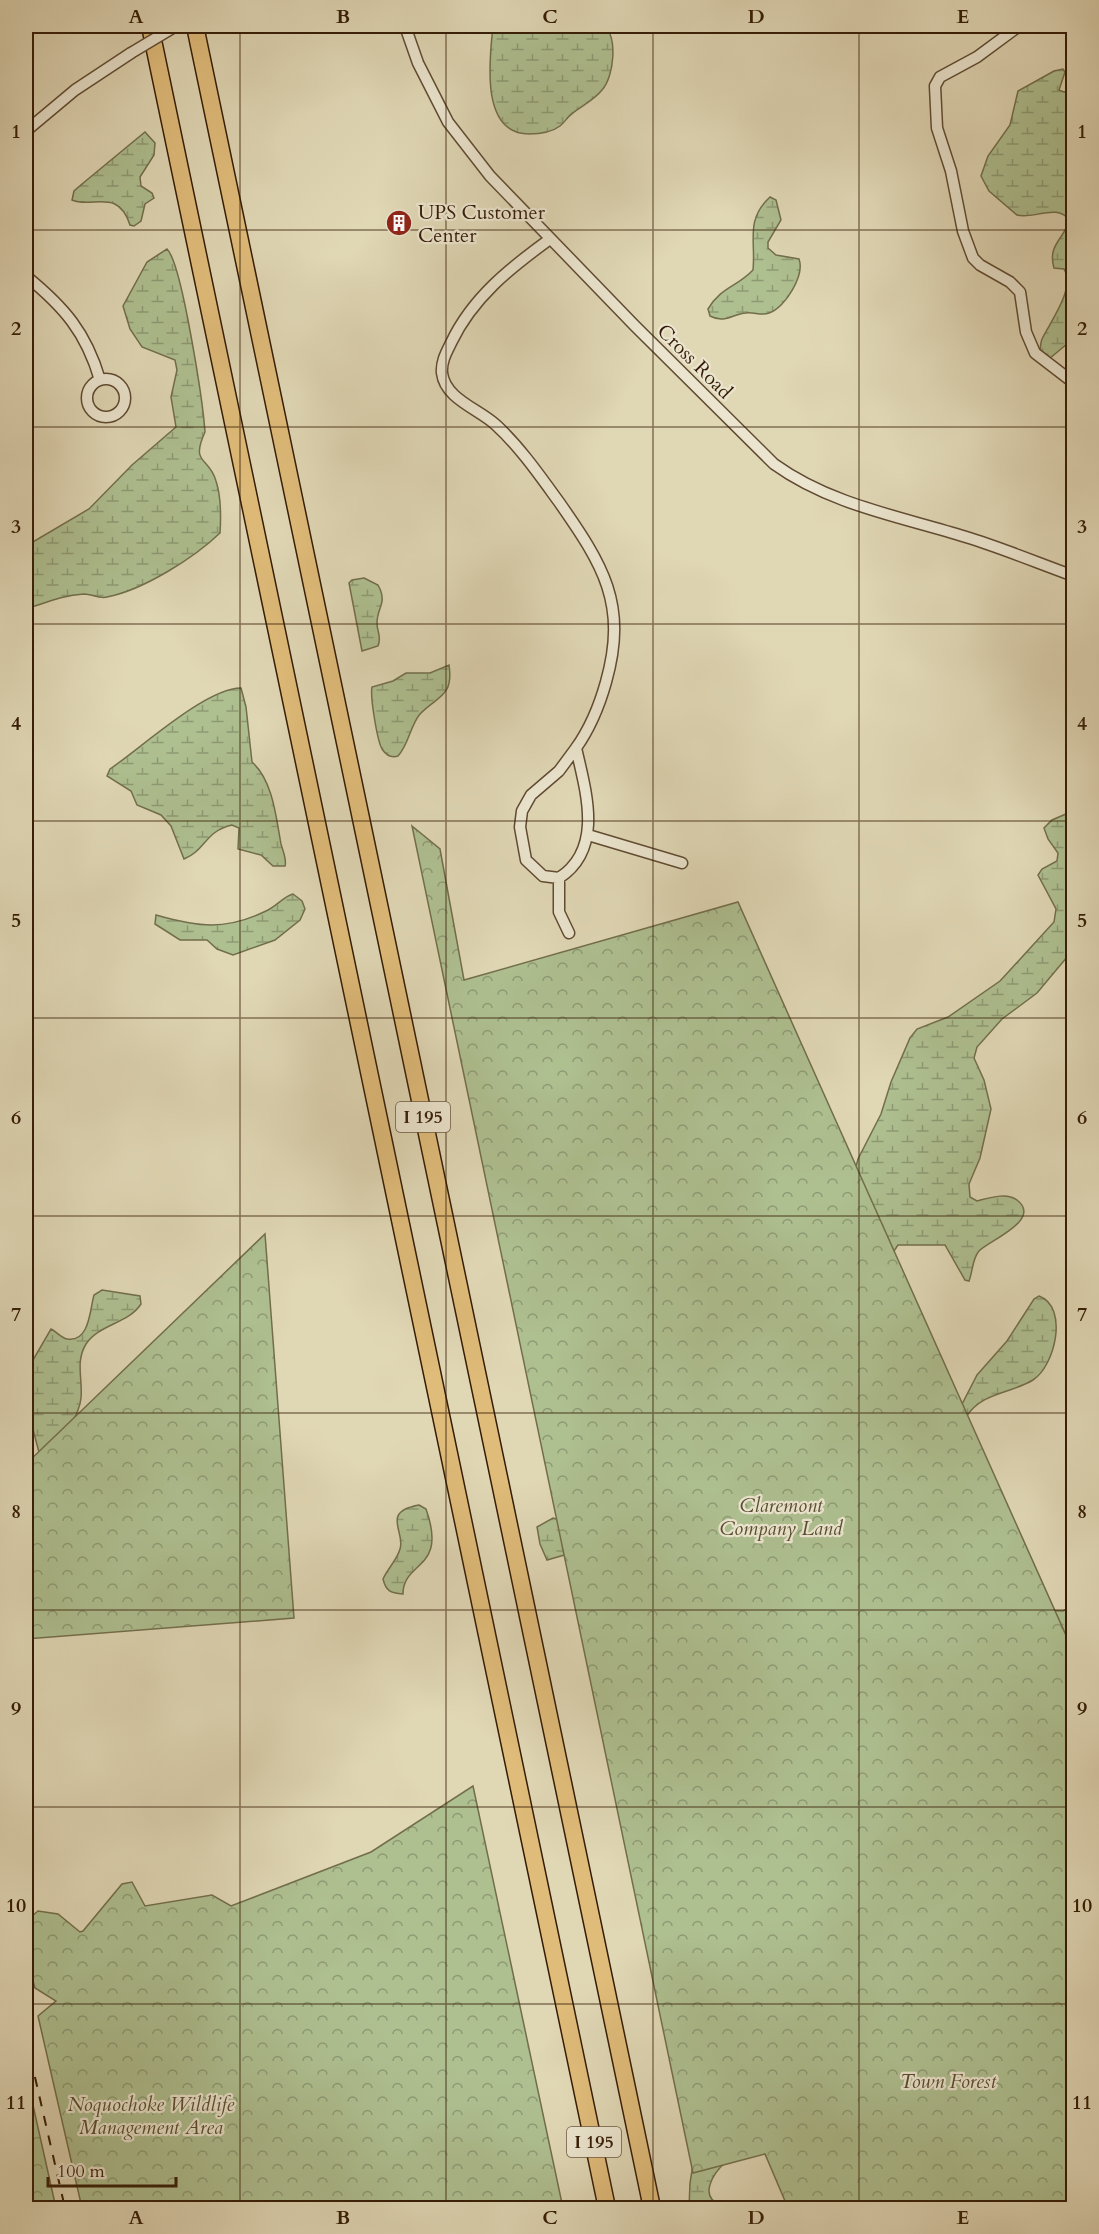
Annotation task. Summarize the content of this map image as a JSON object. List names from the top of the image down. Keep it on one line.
{"streets":{"highway":["I 195"],"street":["Cross Road"]},"parks":["Claremont Company Land","Town Forest","Noquochoke Wildlife Management Area"],"places":{"building":["UPS Customer Center"]},"scale_bar":"100 m","grid":{"columns":["A","B","C","D","E"],"rows":["1","2","3","4","5","6","7","8","9","10","11"]}}
